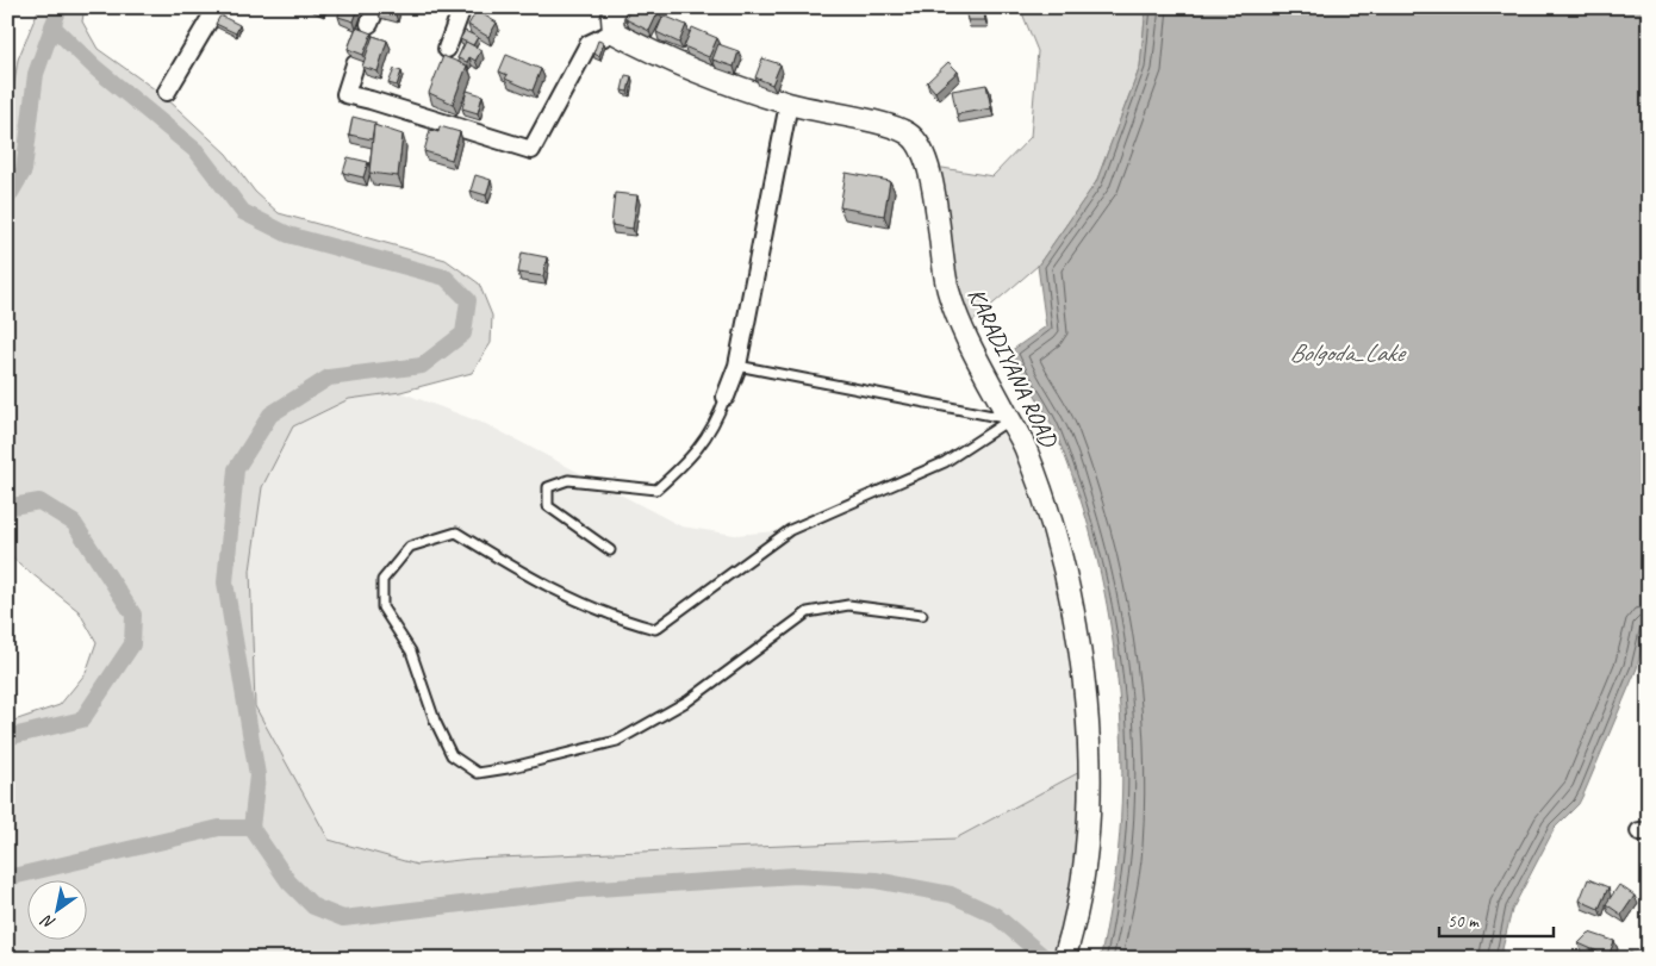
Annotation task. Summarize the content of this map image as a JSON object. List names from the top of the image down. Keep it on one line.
{"streets":{"street":["KARADIYANA ROAD"]},"water":["Bolgoda_Lake"],"scale_bar":"50 m","north":"bottom left"}
